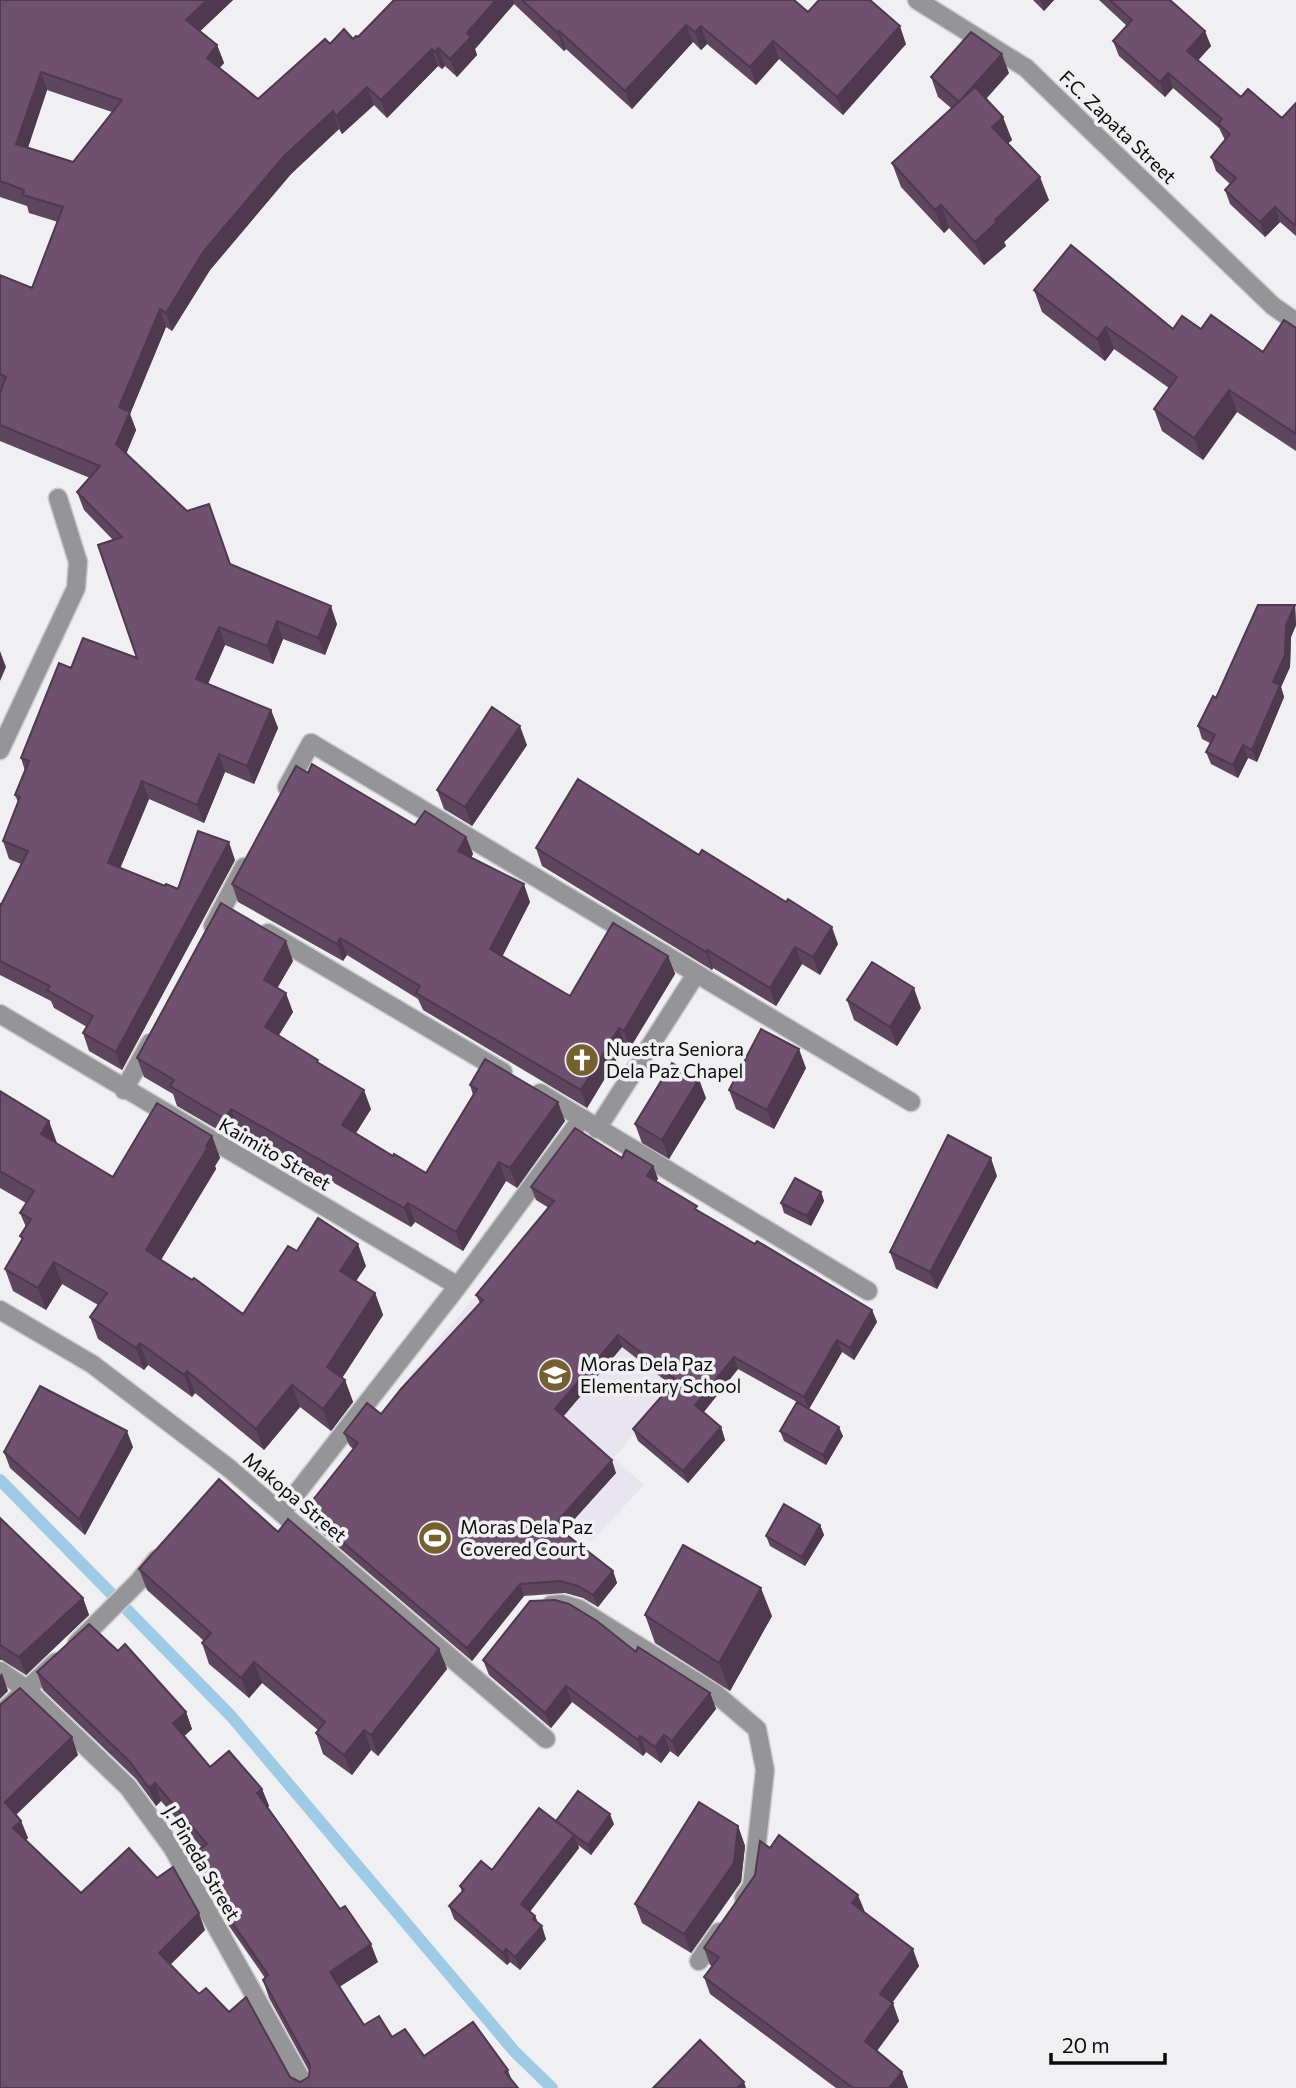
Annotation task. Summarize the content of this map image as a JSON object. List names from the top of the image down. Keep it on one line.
{"streets":{"street":["F.C. Zapata Street","Kaimito Street","Makopa Street","J. Pineda Street"]},"places":{"church":["Nuestra Seniora Dela Paz Chapel"],"school or university":["Moras Dela Paz Elementary School"],"sports":["Moras Dela Paz Covered Court"]},"scale_bar":"20 m"}
